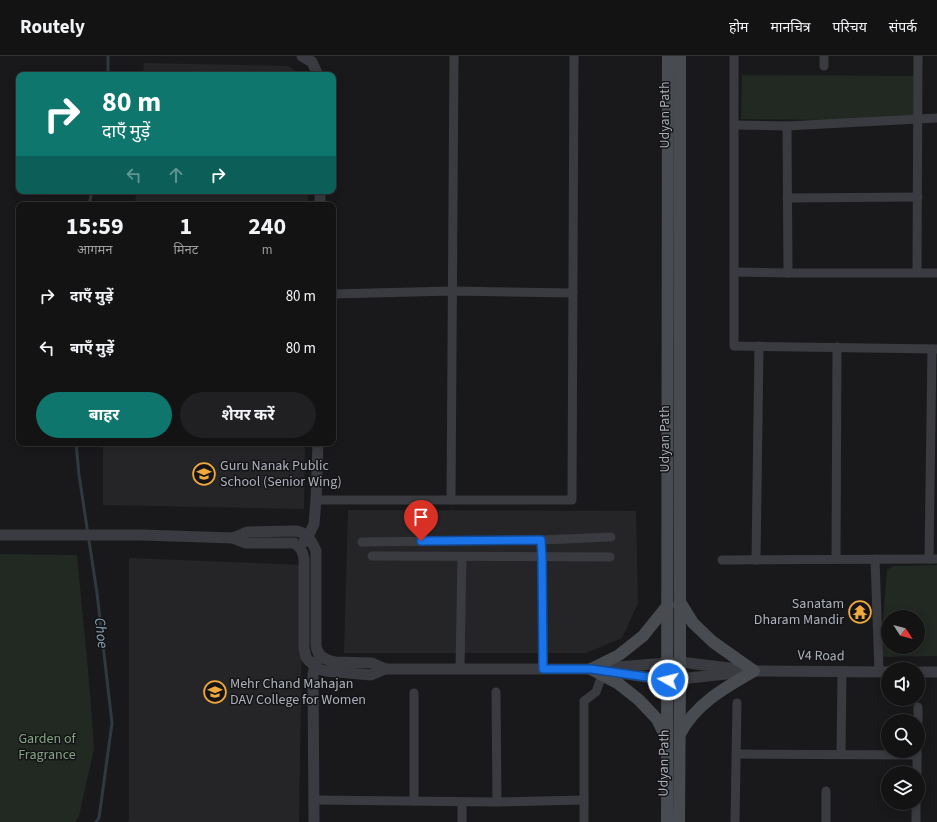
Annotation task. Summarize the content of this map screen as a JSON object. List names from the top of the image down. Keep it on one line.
{"streets":{"main road":["Udyan Path"],"street":["V4 Road"]},"water":["Choe"],"parks":["Garden of Fragrance"],"places":{"school or university":["Guru Nanak Public School (Senior Wing)","Mehr Chand Mahajan DAV College for Women"],"temple":["Sanatam Dharam Mandir"]},"north":"bottom right","page":{"header":"Routely","nav":["होम","मानचित्र","परिचय","संपर्क"],"turn":["80 m","दाएँ मुड़ें"],"eta":["15:59","आगमन","1","मिनट","240","m"],"list":[{"name":"दाएँ मुड़ें","value":"80 m"},{"name":"बाएँ मुड़ें","value":"80 m"}],"buttons":["बाहर","शेयर करें"]}}
